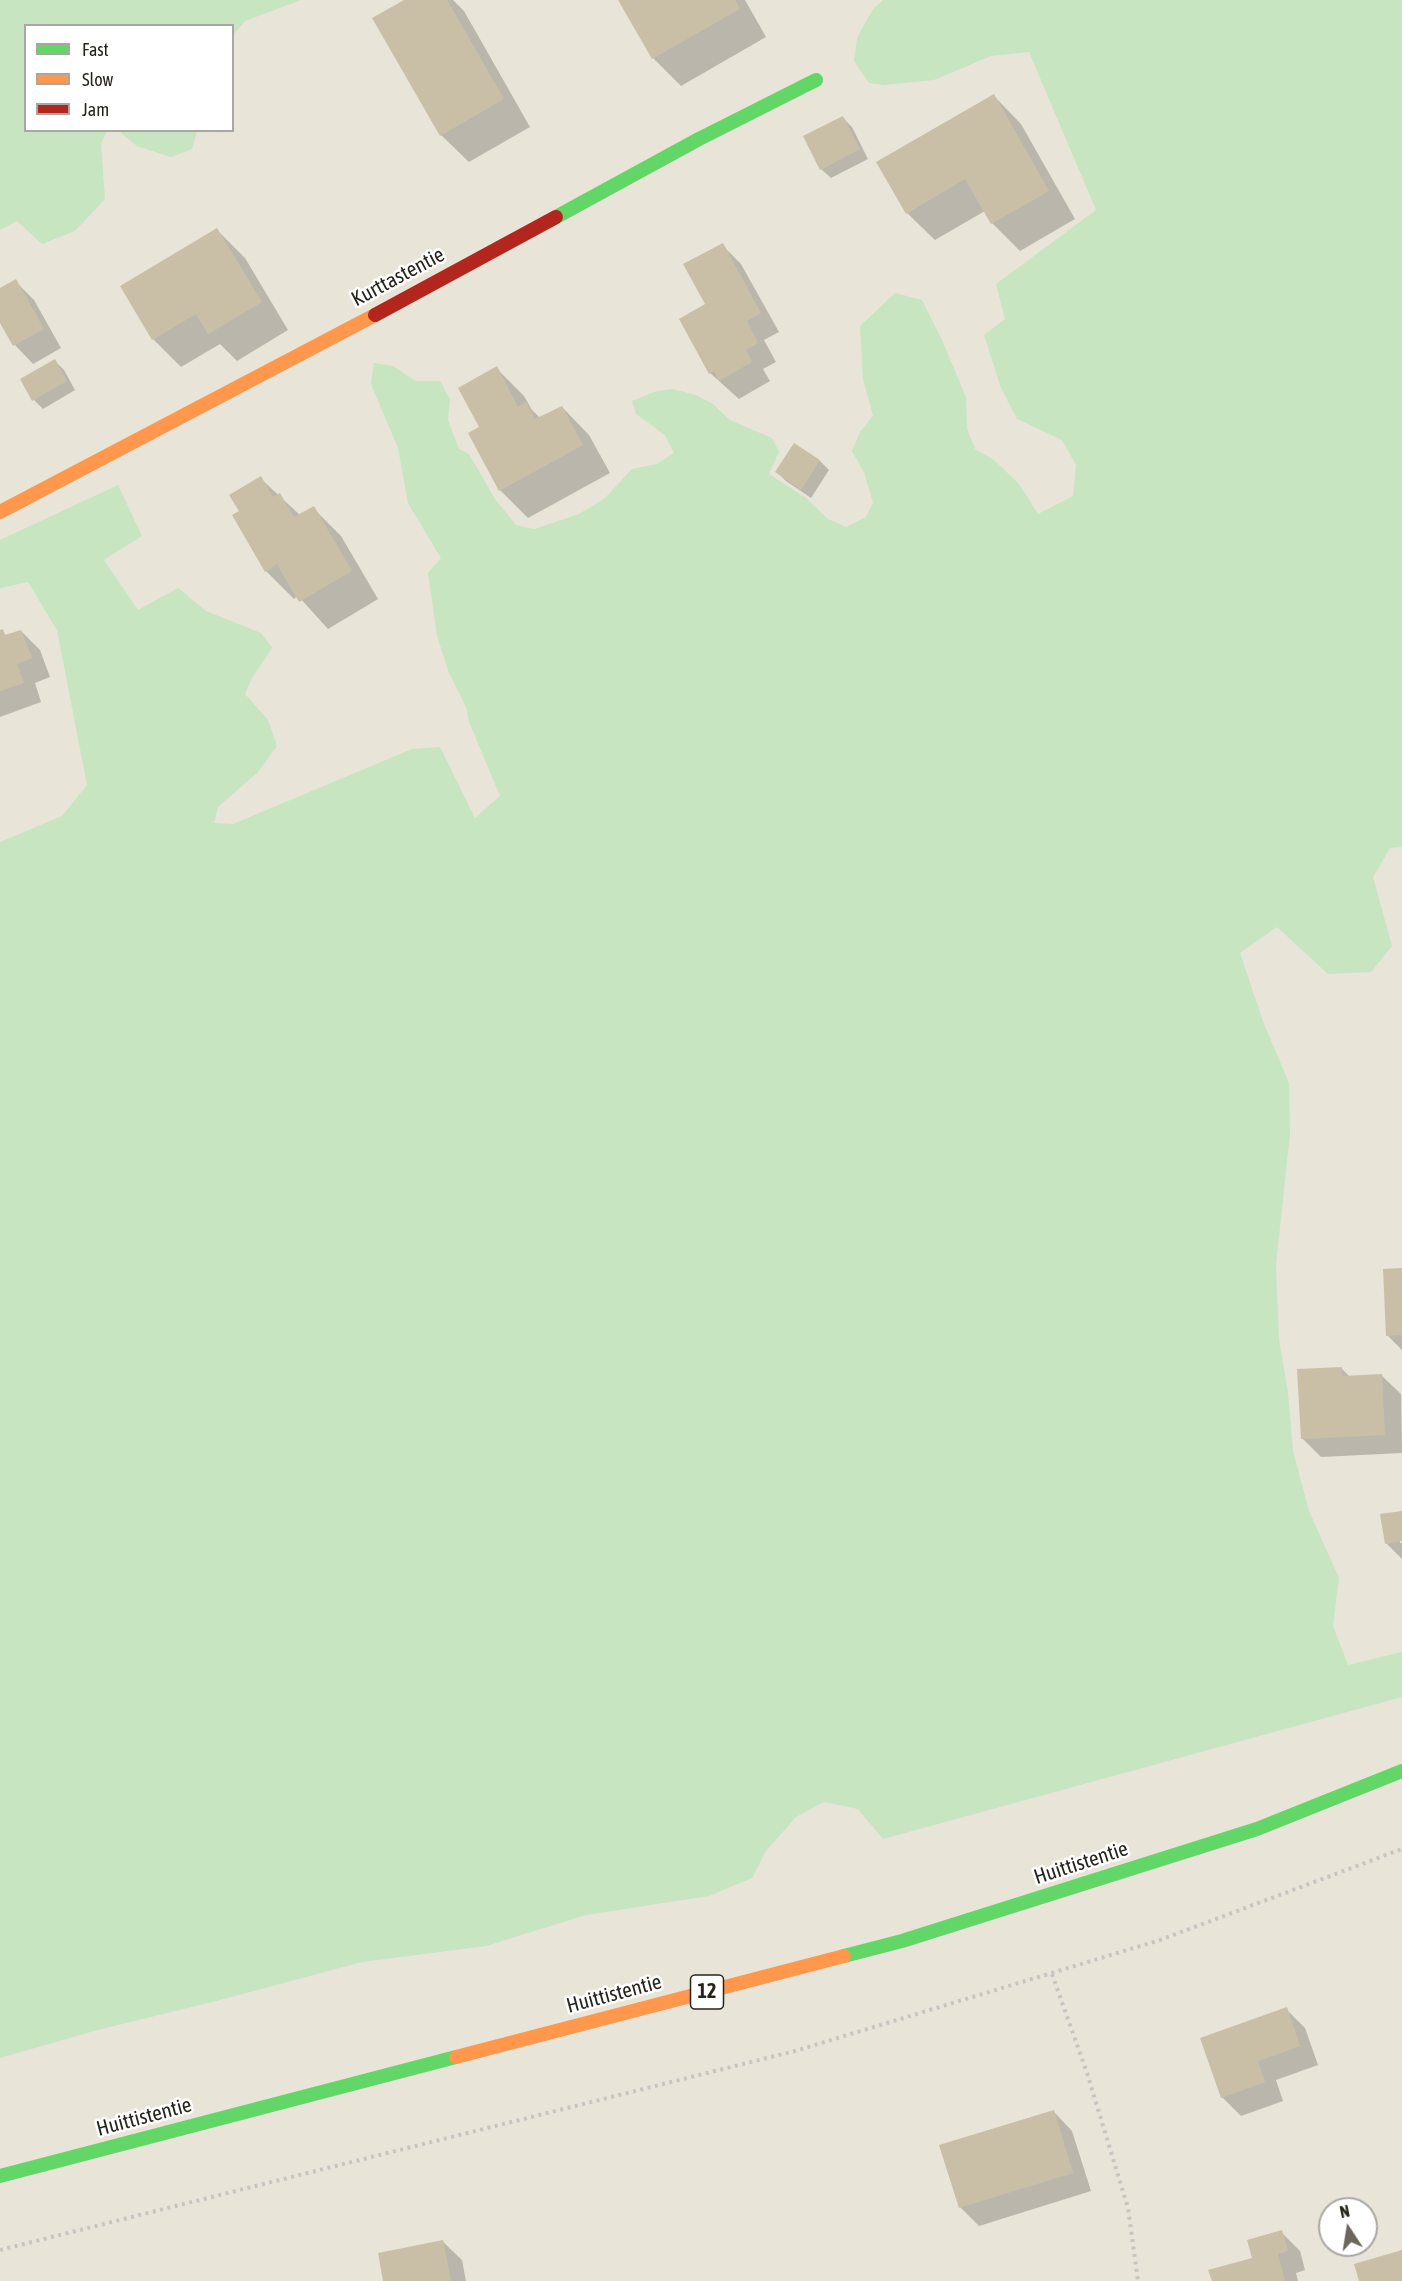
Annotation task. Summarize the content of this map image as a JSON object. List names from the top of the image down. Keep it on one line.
{"streets":{"main road":["Kurttastentie","Huittistentie","12"]},"legend":["Fast","Slow","Jam"],"north":"top"}
